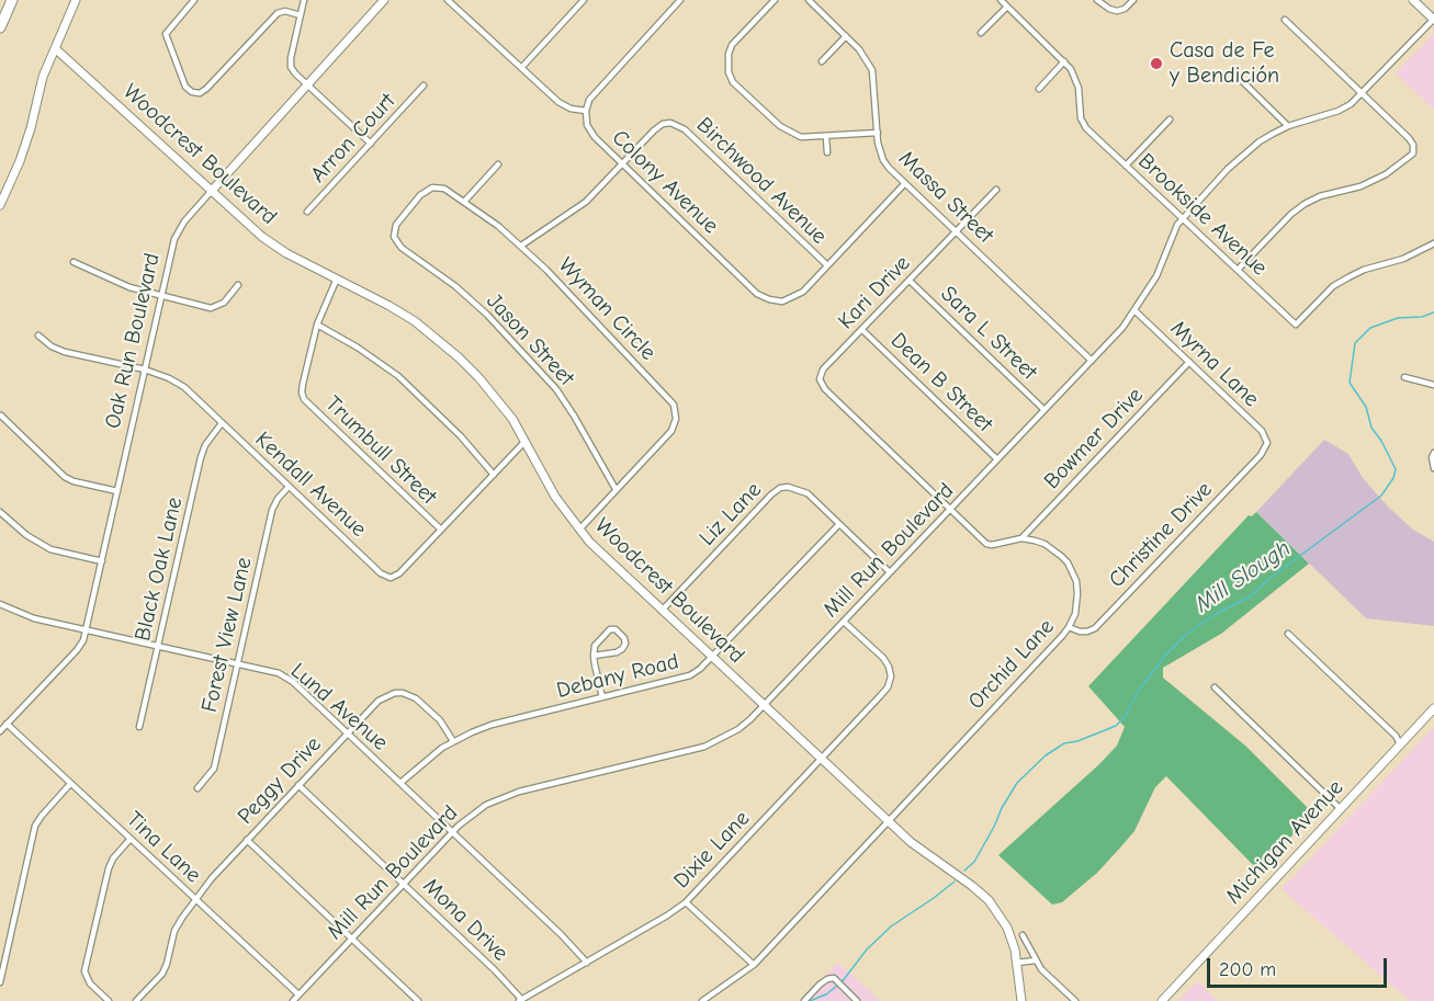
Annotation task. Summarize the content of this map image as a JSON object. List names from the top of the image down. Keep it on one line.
{"streets":{"street":["Arron Court","Woodcrest Boulevard","Birchwood Avenue","Colony Avenue","Massa Street","Brookside Avenue","Kari Drive","Wyman Circle","Sara L Street","Jason Street","Oak Run Boulevard","Myrna Lane","Dean B Street","Bowmer Drive","Trumbull Street","Kendall Avenue","Liz Lane","Christine Drive","Mill Run Boulevard","Black Oak Lane","Forest View Lane","Orchid Lane","Debany Road","Lund Avenue","Peggy Drive","Michigan Avenue","Tina Lane","Dixie Lane","Mona Drive"]},"crossings":[["Woodcrest Boulevard","Wyman Circle"],["Woodcrest Boulevard","Oak Run Boulevard"],["Woodcrest Boulevard","Trumbull Street"],["Woodcrest Boulevard","Kendall Avenue"],["Woodcrest Boulevard","Liz Lane"],["Woodcrest Boulevard","Mill Run Boulevard"],["Woodcrest Boulevard","Orchid Lane"],["Woodcrest Boulevard","Debany Road"],["Woodcrest Boulevard","Dixie Lane"],["Birchwood Avenue","Colony Avenue"],["Birchwood Avenue","Wyman Circle"],["Massa Street","Kari Drive"],["Massa Street","Mill Run Boulevard"],["Brookside Avenue","Mill Run Boulevard"],["Kari Drive","Sara L Street"],["Kari Drive","Dean B Street"],["Kari Drive","Mill Run Boulevard"],["Wyman Circle","Jason Street"],["Sara L Street","Mill Run Boulevard"],["Oak Run Boulevard","Kendall Avenue"],["Oak Run Boulevard","Lund Avenue"],["Oak Run Boulevard","Tina Lane"],["Myrna Lane","Bowmer Drive"],["Myrna Lane","Christine Drive"],["Myrna Lane","Mill Run Boulevard"],["Dean B Street","Mill Run Boulevard"],["Bowmer Drive","Orchid Lane"],["Trumbull Street","Kendall Avenue"],["Kendall Avenue","Black Oak Lane"],["Kendall Avenue","Forest View Lane"],["Liz Lane","Mill Run Boulevard"],["Liz Lane","Debany Road"],["Christine Drive","Orchid Lane"],["Mill Run Boulevard","Lund Avenue"],["Mill Run Boulevard","Tina Lane"],["Mill Run Boulevard","Dixie Lane"],["Mill Run Boulevard","Mona Drive"],["Black Oak Lane","Lund Avenue"],["Forest View Lane","Lund Avenue"],["Debany Road","Lund Avenue"],["Debany Road","Peggy Drive"],["Lund Avenue","Peggy Drive"],["Lund Avenue","Dixie Lane"],["Peggy Drive","Tina Lane"],["Peggy Drive","Mona Drive"],["Dixie Lane","Mona Drive"]],"water":["Mill Slough"],"places":["Casa de Fe y Bendición"],"scale_bar":"200 m"}
